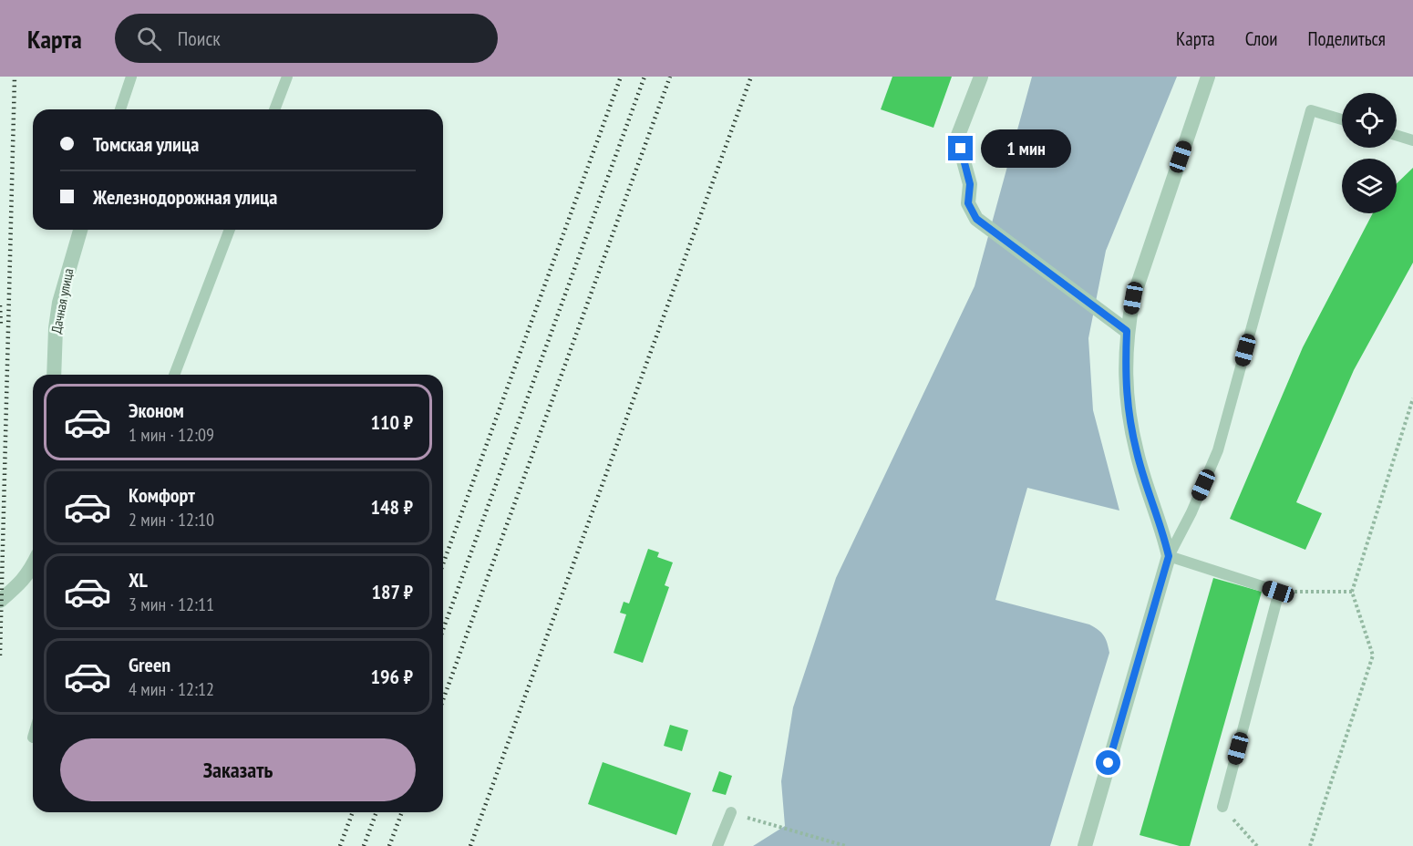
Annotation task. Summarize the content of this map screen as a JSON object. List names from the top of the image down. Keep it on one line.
{"streets":{"street":["Дачная улица"]},"page":{"header":"Карта","search":"Поиск","nav":["Карта","Слои","Поделиться"],"banner":["Томская улица","Железнодорожная улица"],"bubble":"1 мин","list":[{"name":"Эконом","note":"1 мин · 12:09","value":"110 ₽"},{"name":"Комфорт","note":"2 мин · 12:10","value":"148 ₽"},{"name":"XL","note":"3 мин · 12:11","value":"187 ₽"},{"name":"Green","note":"4 мин · 12:12","value":"196 ₽"}],"buttons":"Заказать"}}
